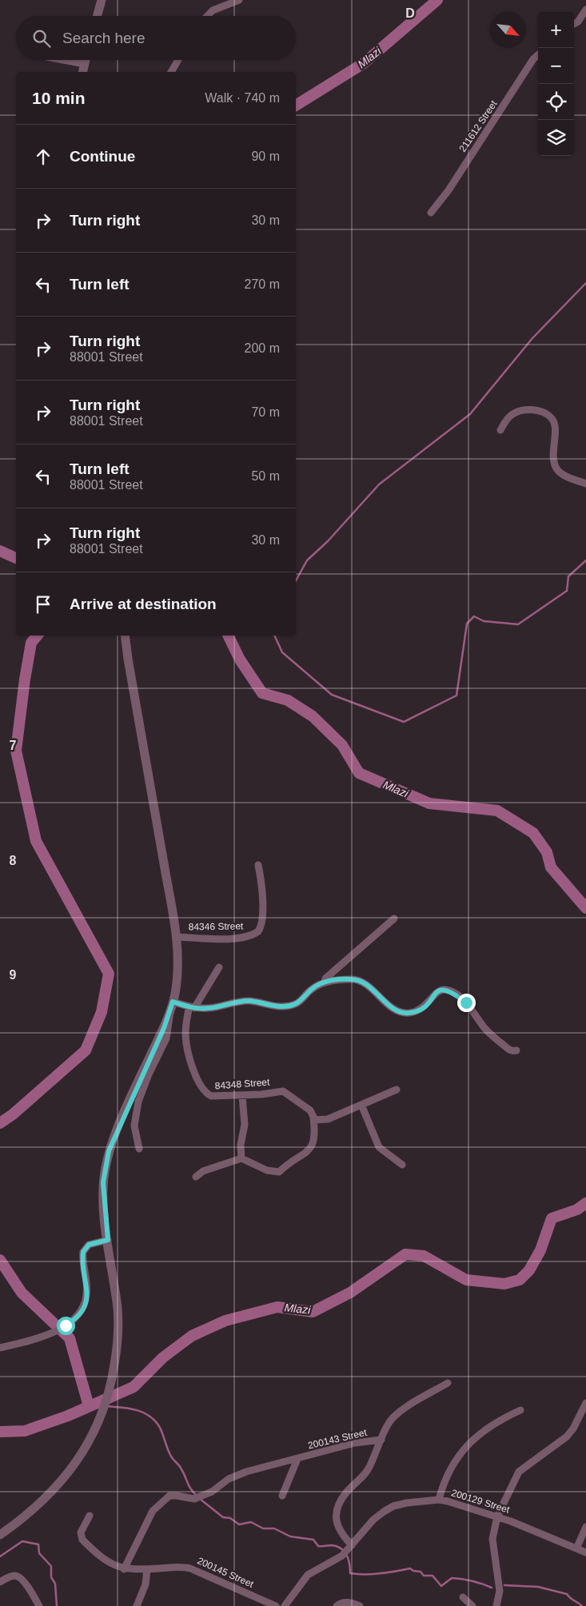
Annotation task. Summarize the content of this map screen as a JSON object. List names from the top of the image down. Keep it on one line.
{"streets":{"street":["211612 Street","84346 Street","84348 Street","200143 Street","200129 Street","200145 Street"]},"crossings":[["200143 Street","200145 Street"]],"water":["Mlazi"],"north":"bottom right","page":{"map_buttons":["+","−"],"search":"Search here","heading":["10 min","Walk · 740 m"],"list":[["Continue","90 m"],["Turn right","30 m"],["Turn left","270 m"],["Turn right","88001 Street","200 m"],["Turn right","88001 Street","70 m"],["Turn left","88001 Street","50 m"],["Turn right","88001 Street","30 m"],"Arrive at destination"]},"grid":{"columns":["D"],"rows":["7","8","9"]}}
